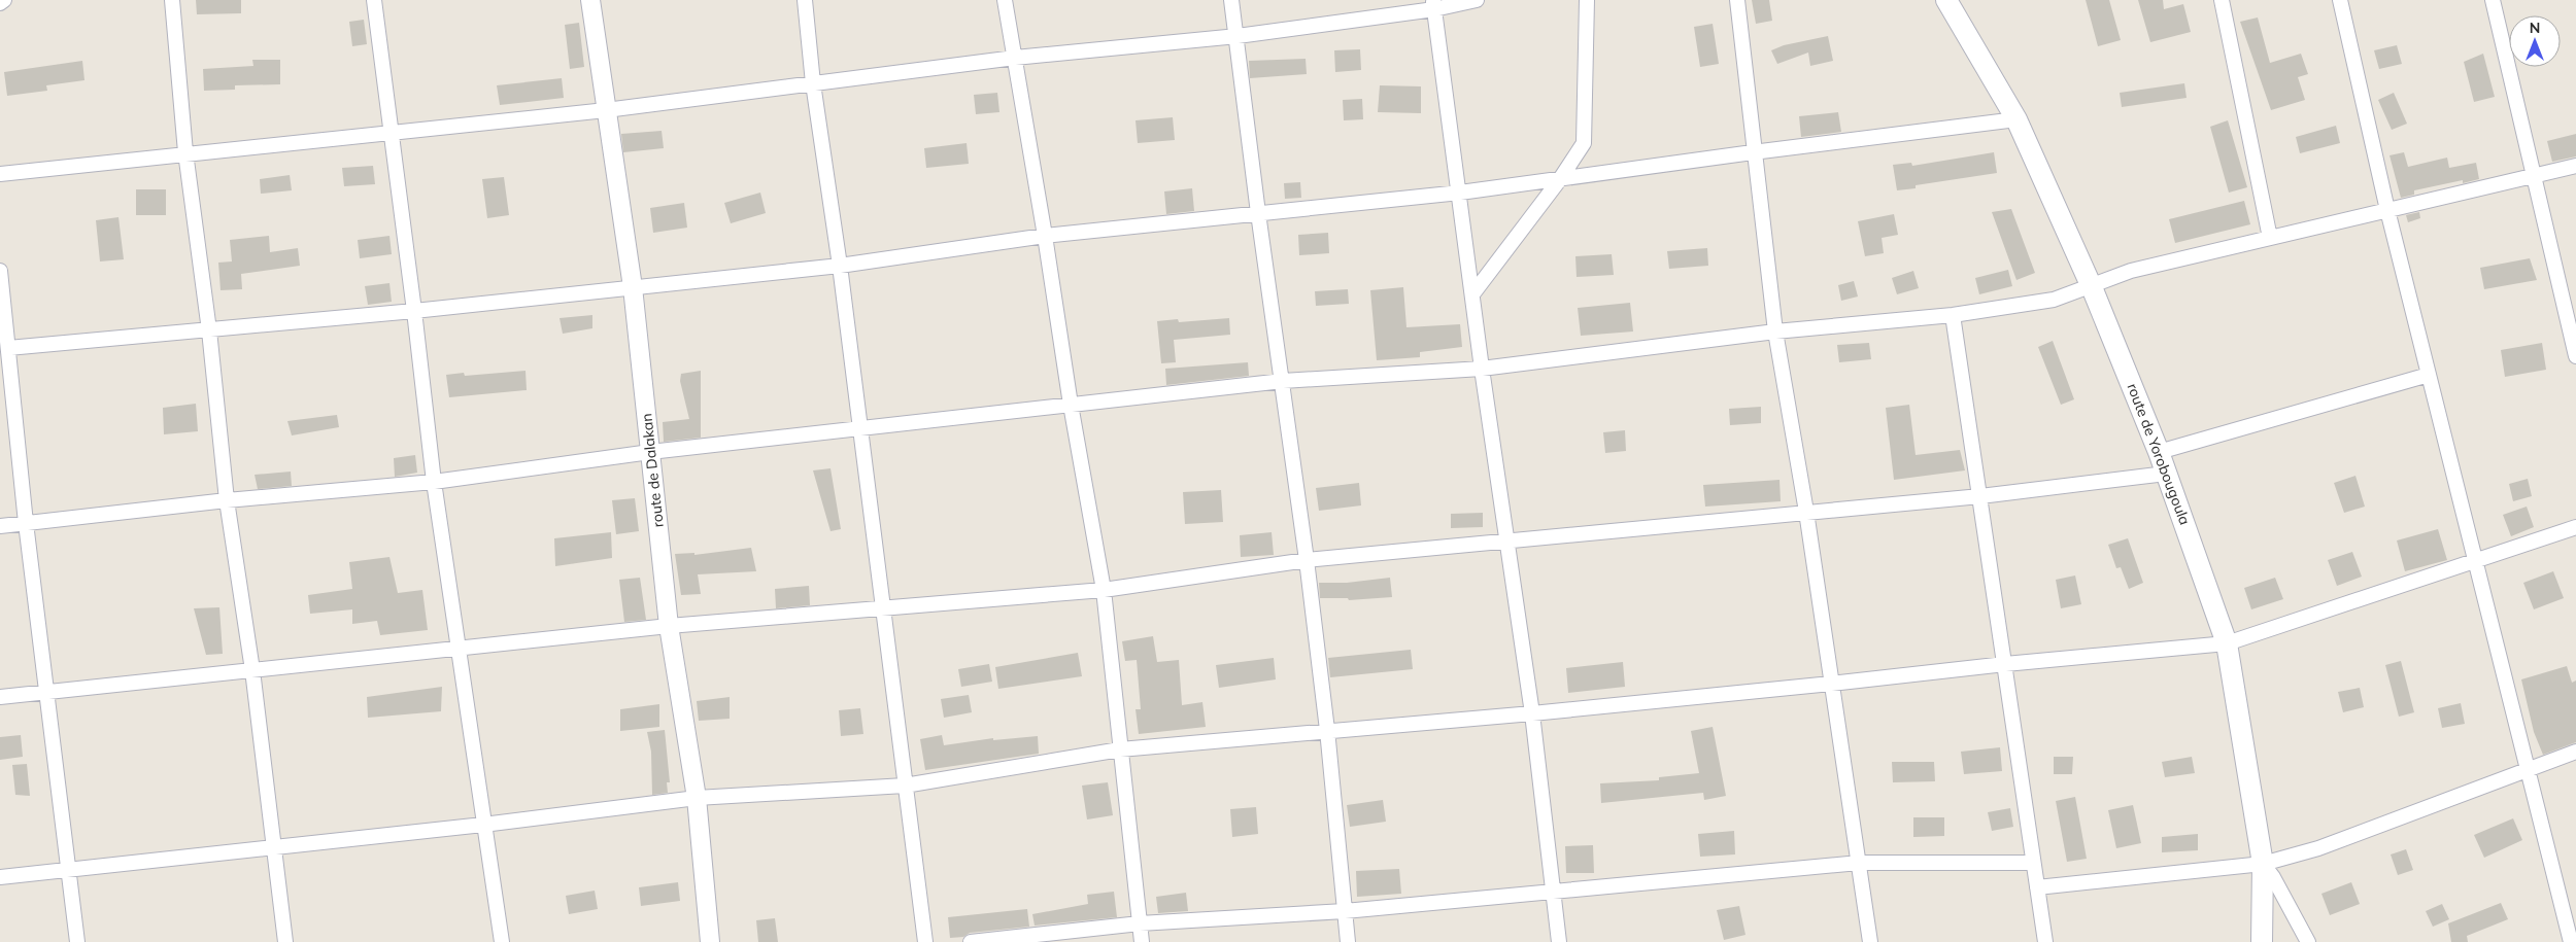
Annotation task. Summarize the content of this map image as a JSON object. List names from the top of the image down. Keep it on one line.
{"streets":{"main road":["route de Yorobougoula"],"street":["route de Dalakan"]},"north":"top"}
